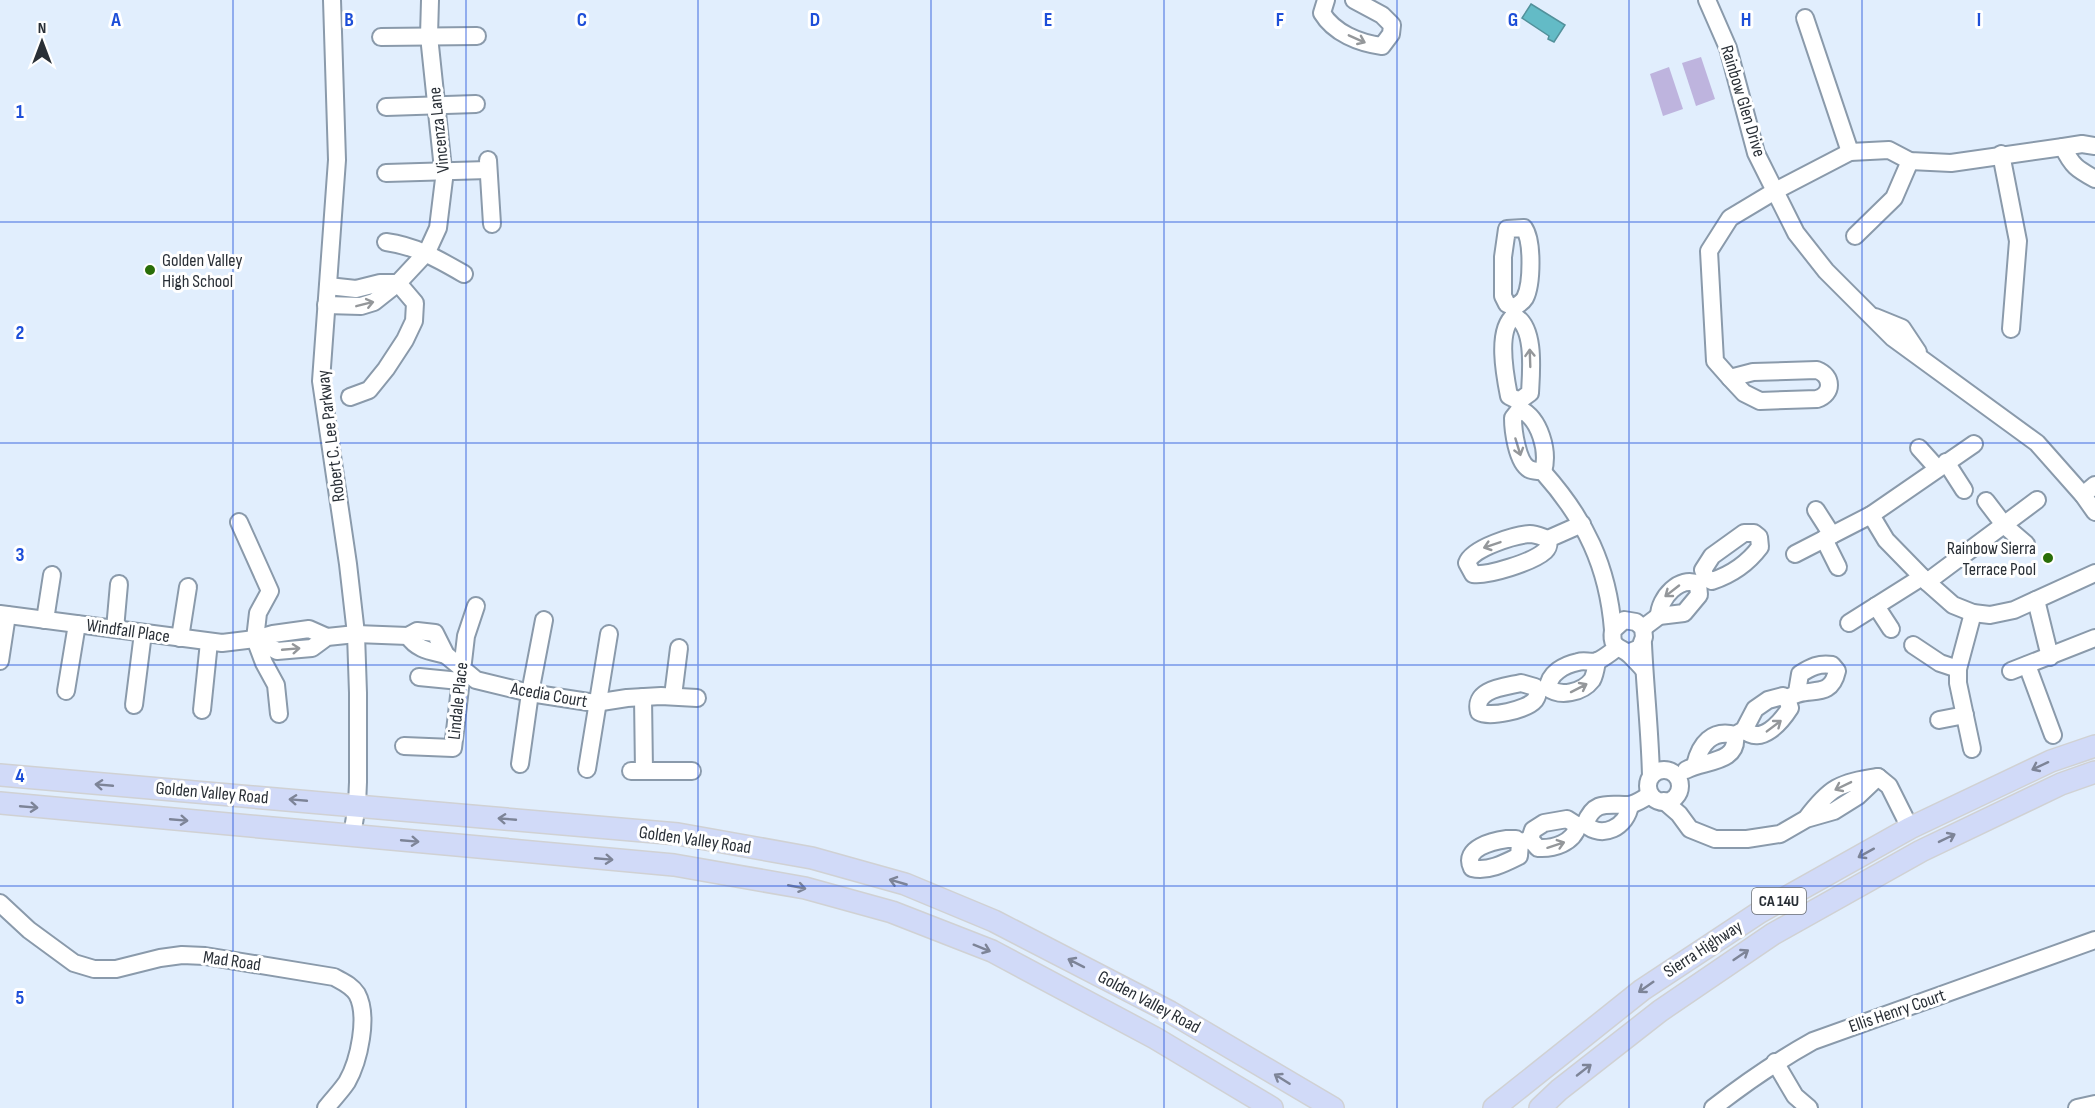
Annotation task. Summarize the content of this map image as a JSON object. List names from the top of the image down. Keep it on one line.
{"streets":{"main road":["Golden Valley Road","CA 14U","Sierra Highway"],"street":["Rainbow Glen Drive","Vincenza Lane","Robert C. Lee Parkway","Windfall Place","Acedia Court","Lindale Place","Mad Road","Ellis Henry Court"]},"crossings":[["Vincenza Lane","Robert C. Lee Parkway"],["Robert C. Lee Parkway","Acedia Court"],["Robert C. Lee Parkway","Golden Valley Road"],["Windfall Place","Acedia Court"],["Acedia Court","Lindale Place"]],"places":["Golden Valley High School","Rainbow Sierra Terrace Pool"],"north":"top","grid":{"columns":["A","B","C","D","E","F","G","H","I"],"rows":["1","2","3","4","5"]}}
